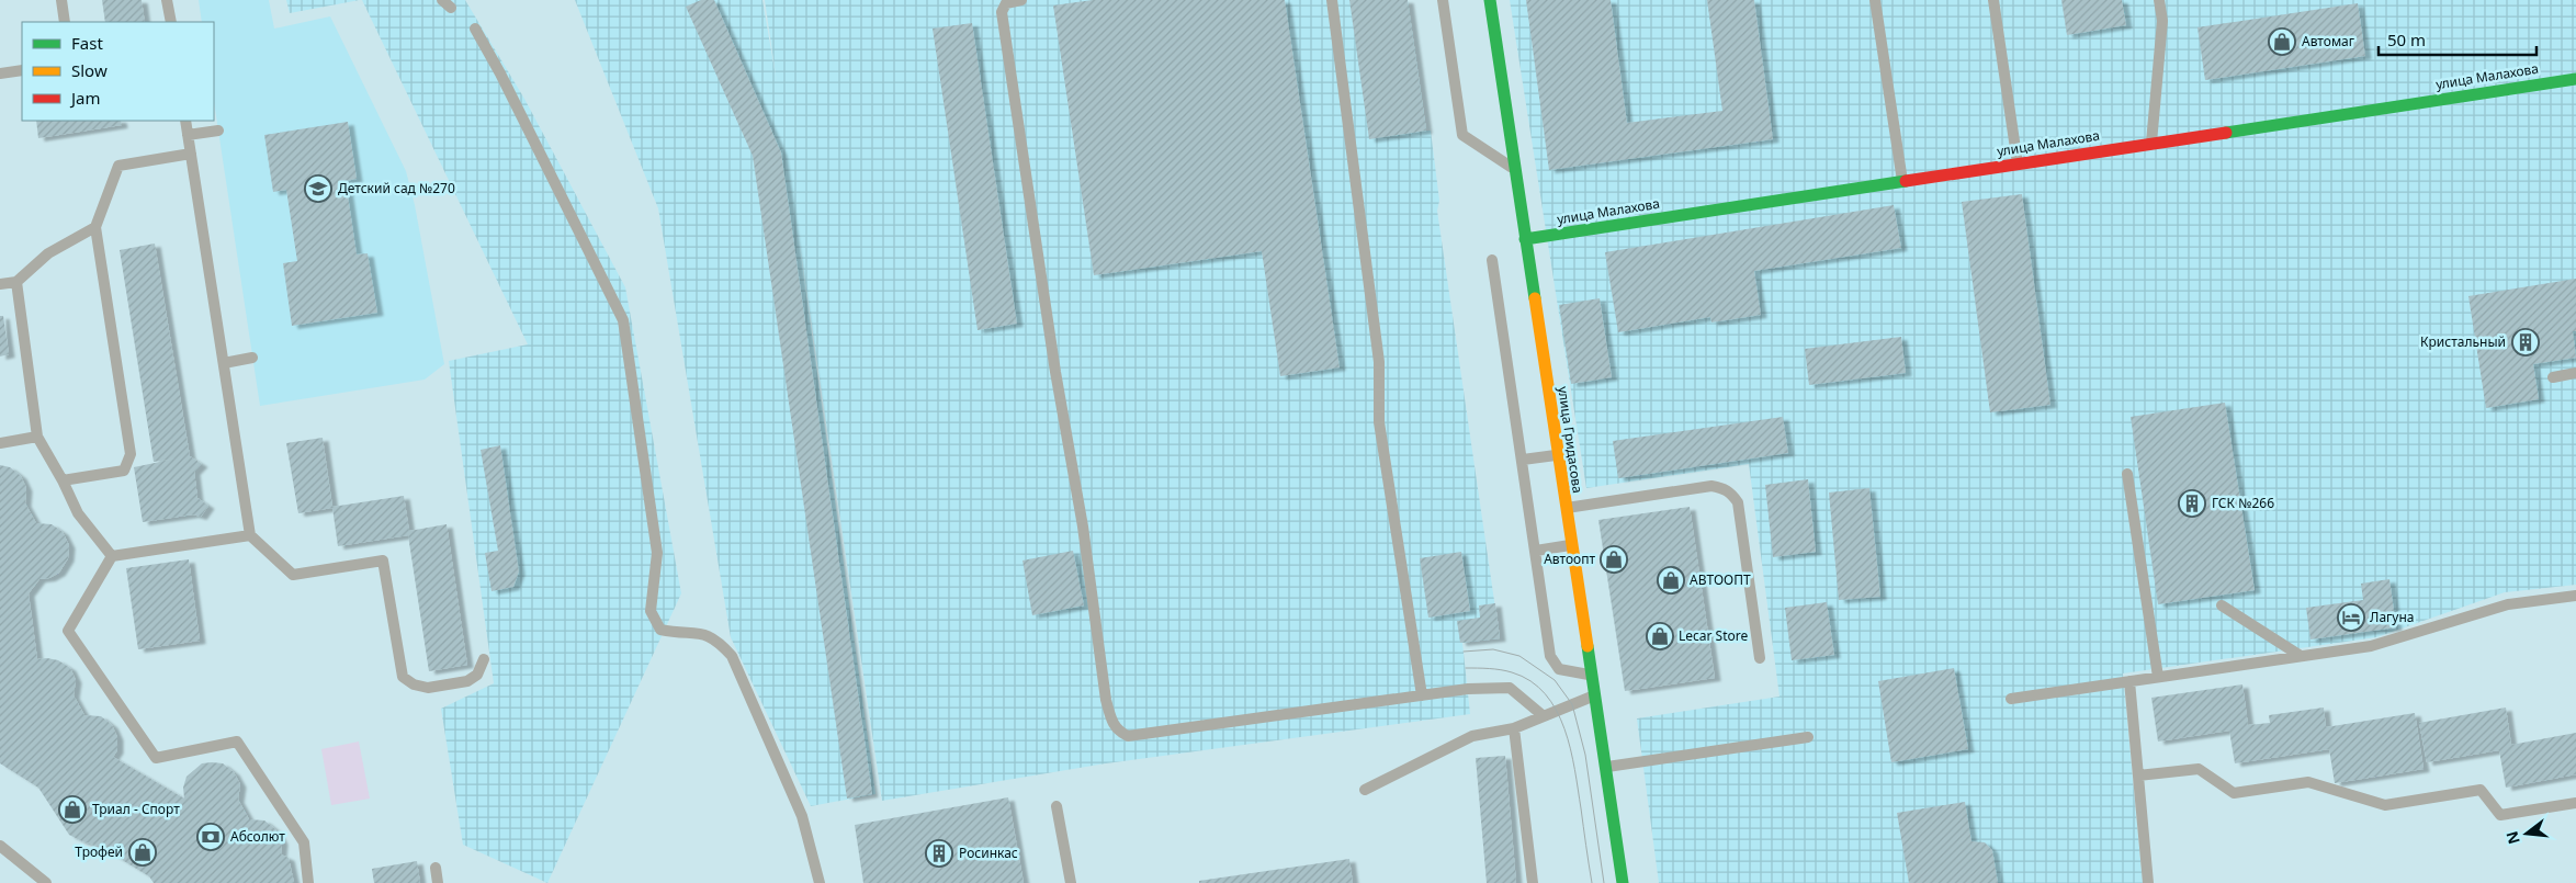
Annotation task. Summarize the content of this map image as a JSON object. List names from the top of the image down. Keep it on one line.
{"streets":{"street":["улица Малахова","улица Гридасова"]},"crossings":[["улица Малахова","улица Гридасова"]],"places":{"shop":["Автомаг","Автоопт","АВТООПТ","Lecar Store","Триал - Спорт","Трофей"],"school or university":["Детский сад №270"],"building":["Кристальный","ГСК №266","Росинкас"],"hotel":["Лагуна"],"bank":["Абсолют"]},"legend":["Fast","Slow","Jam"],"scale_bar":"50 m","north":"left"}
